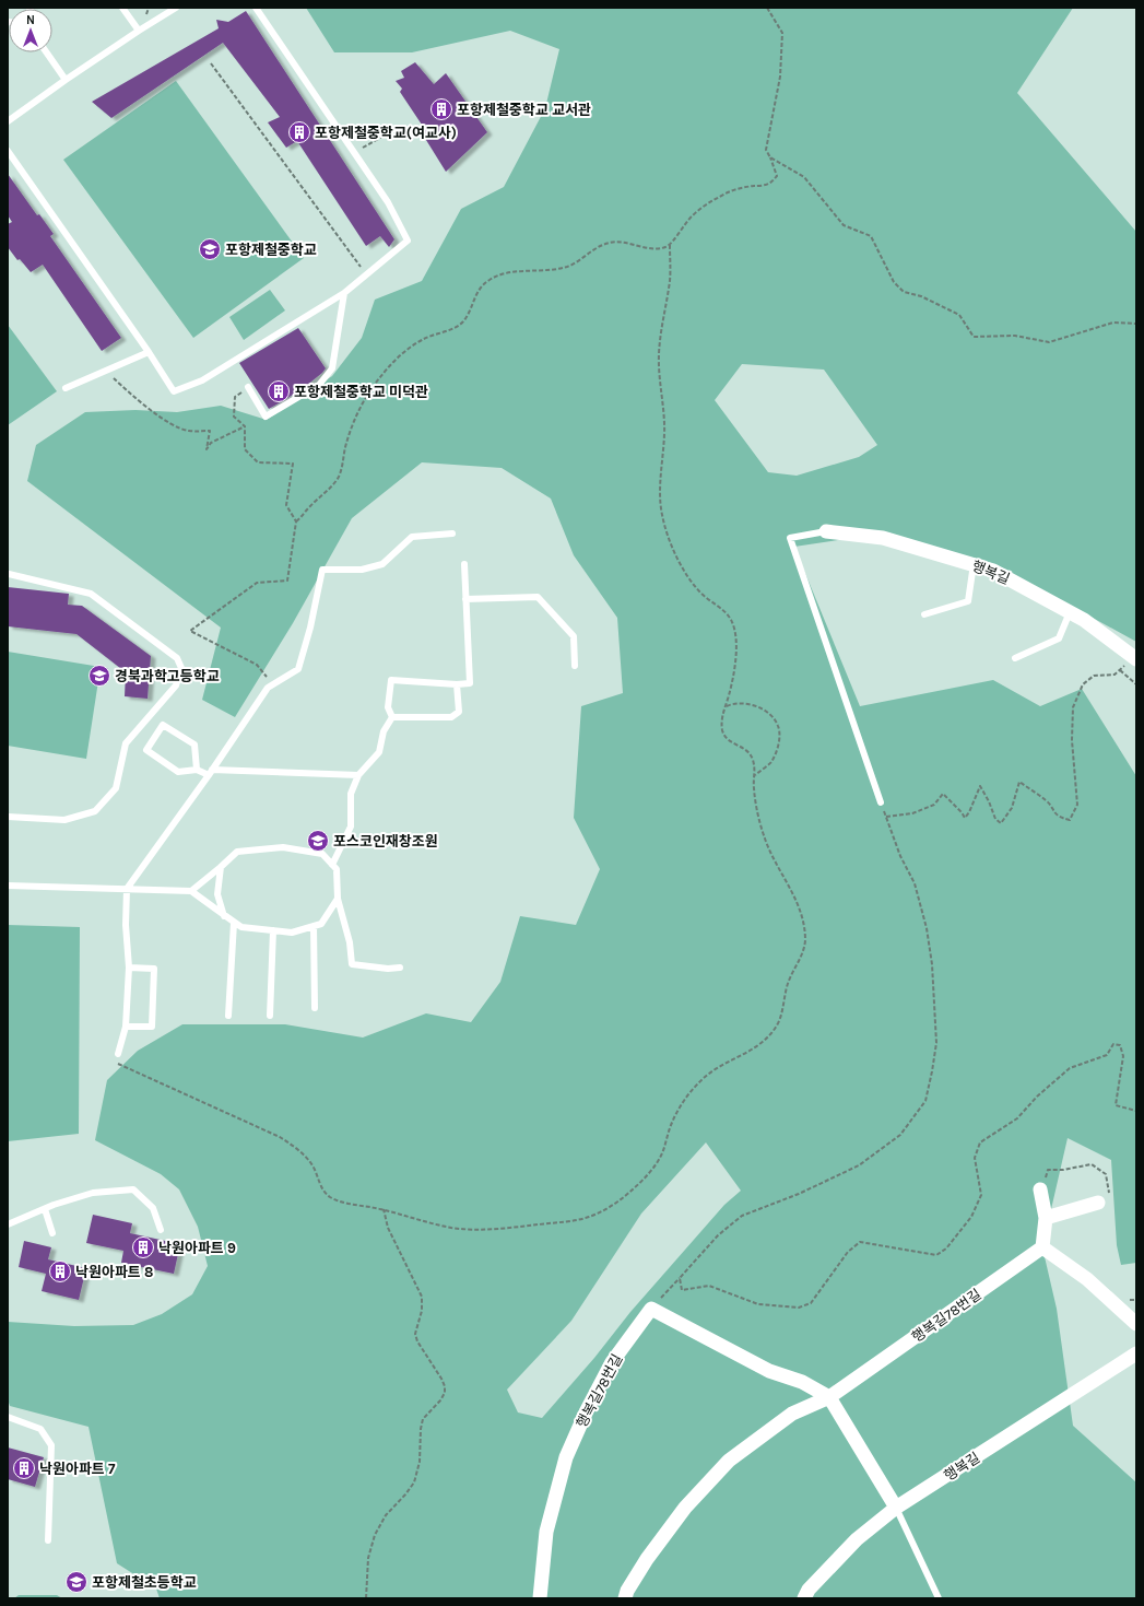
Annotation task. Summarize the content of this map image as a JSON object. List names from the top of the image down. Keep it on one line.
{"streets":{"street":["행복길","행복길78번길"]},"places":{"building":["포항제철중학교 교서관","포항제철중학교(여교사)","포항제철중학교 미덕관","낙원아파트 9","낙원아파트 8","낙원아파트 7"],"school or university":["포항제철중학교","경북과학고등학교","포스코인재창조원","포항제철초등학교"]},"north":"top"}
